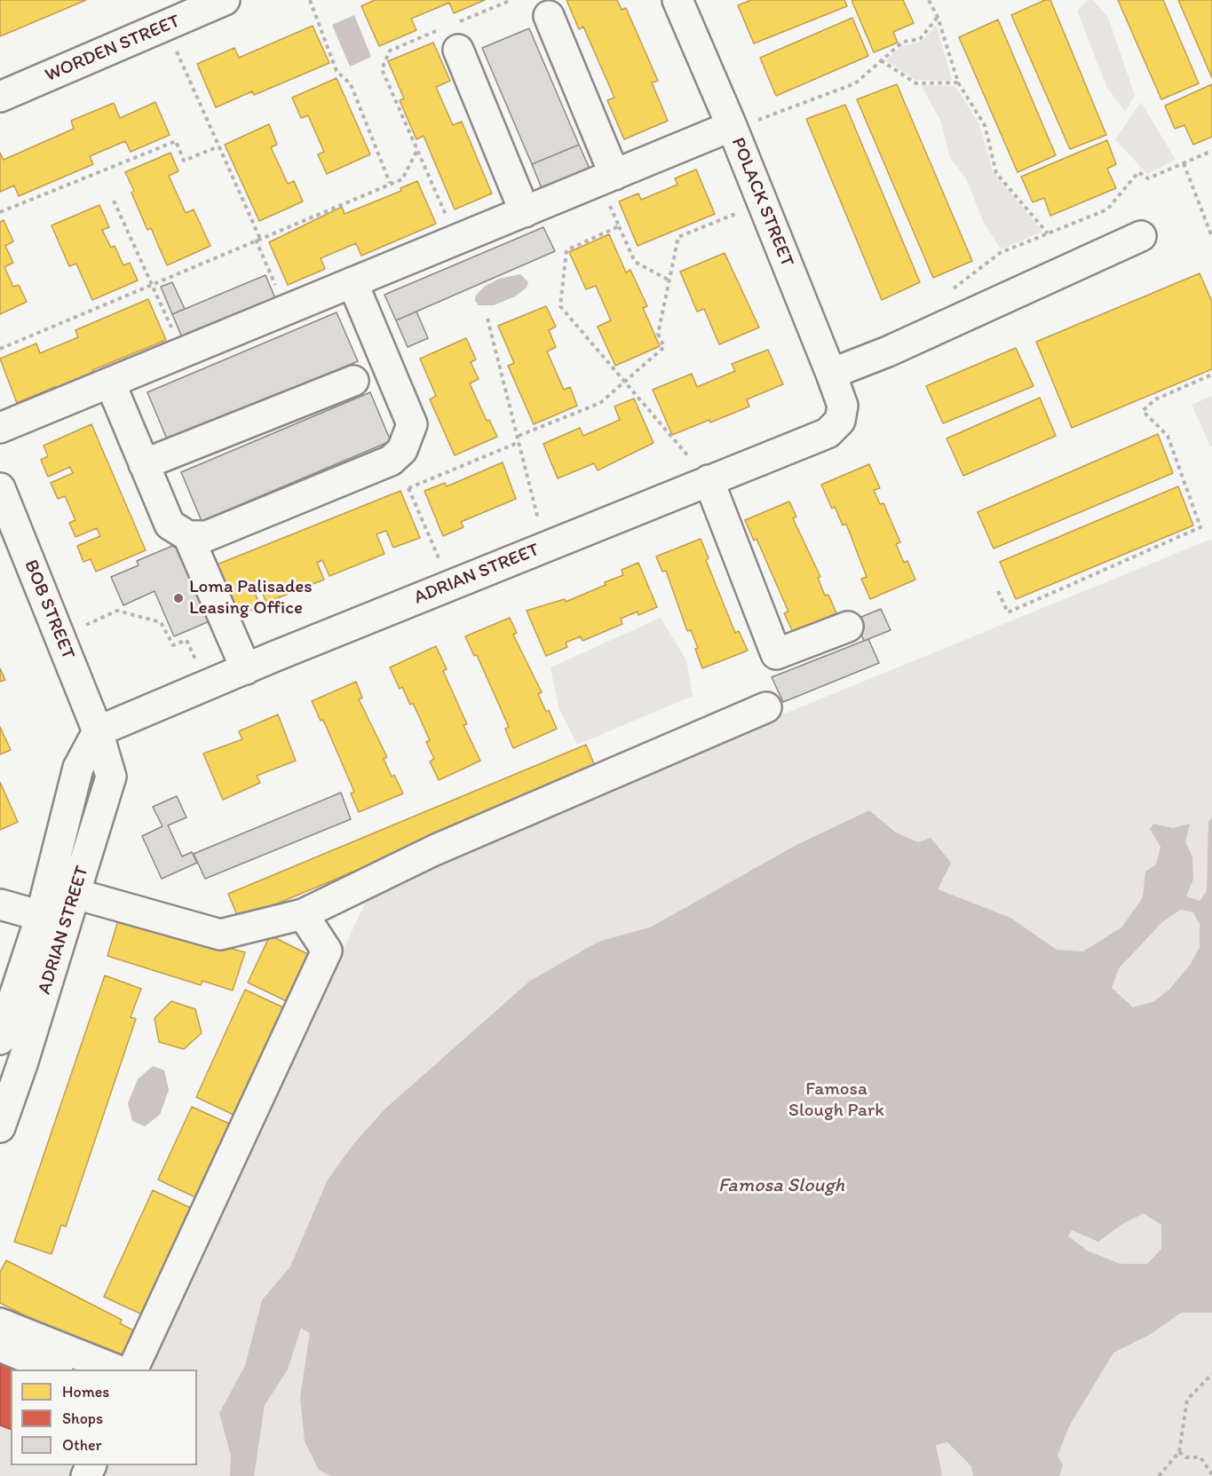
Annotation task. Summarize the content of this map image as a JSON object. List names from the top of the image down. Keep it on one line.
{"streets":{"street":["WORDEN STREET","POLACK STREET","ADRIAN STREET","BOB STREET"]},"crossings":[["POLACK STREET","ADRIAN STREET"],["ADRIAN STREET","BOB STREET"]],"water":["Famosa Slough"],"parks":["Famosa Slough Park"],"places":["Loma Palisades Leasing Office"],"legend":["Homes","Shops","Other"]}
